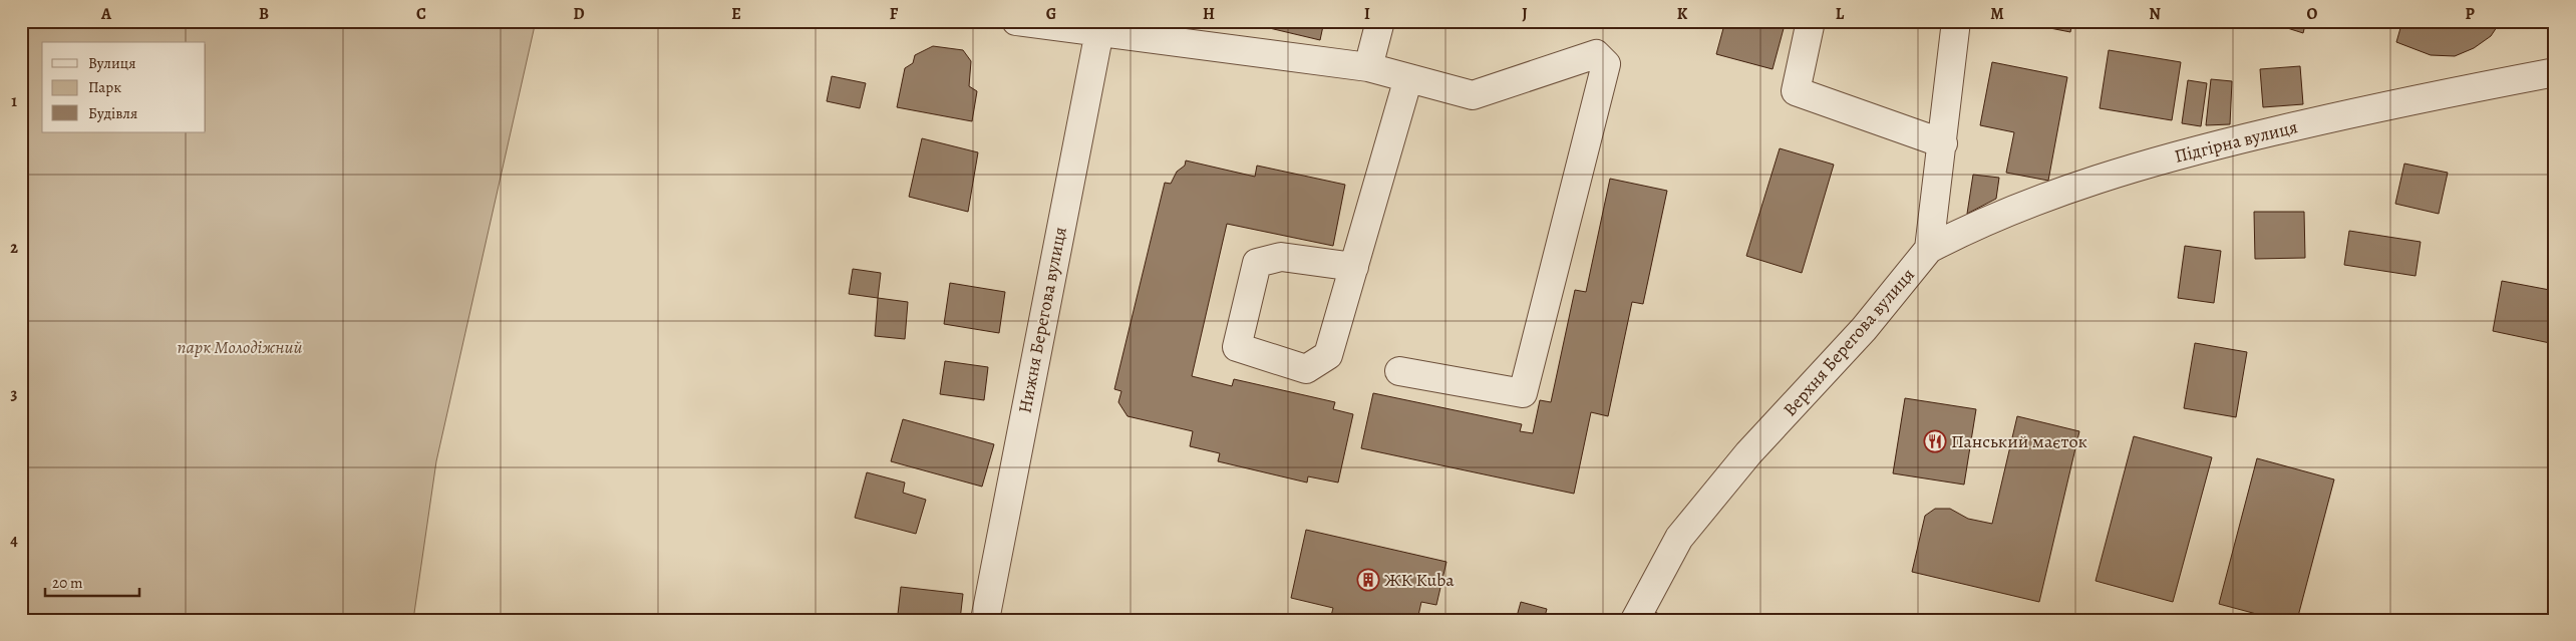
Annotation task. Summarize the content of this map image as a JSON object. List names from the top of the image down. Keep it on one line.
{"streets":{"street":["Підгірна вулиця","Нижня Берегова вулиця","Верхня Берегова вулиця"]},"crossings":[["Підгірна вулиця","Верхня Берегова вулиця"]],"parks":["парк Молодіжний"],"places":{"restaurant":["Панський маєток"],"building":["ЖК Kuba"]},"legend":["Вулиця","Парк","Будівля"],"scale_bar":"20 m","grid":{"columns":["A","B","C","D","E","F","G","H","I","J","K","L","M","N","O","P"],"rows":["1","2","3","4"]}}
